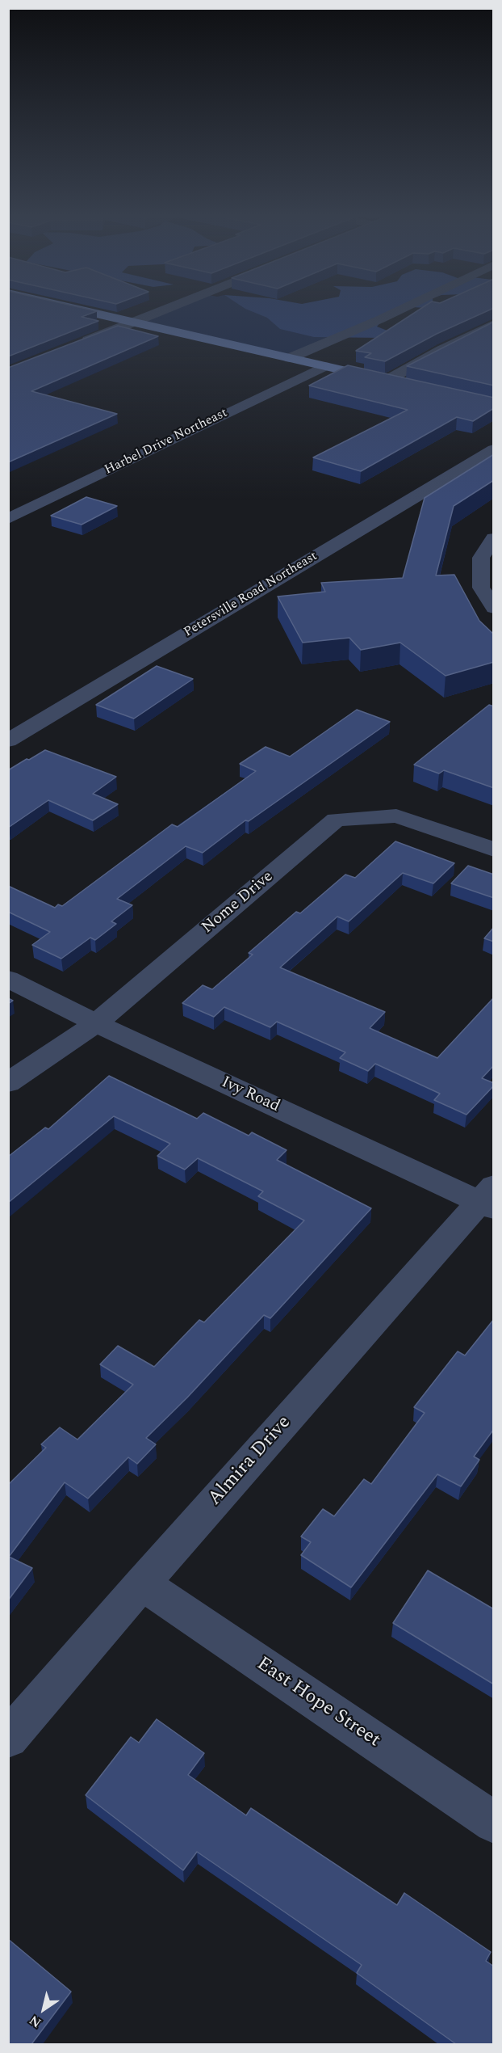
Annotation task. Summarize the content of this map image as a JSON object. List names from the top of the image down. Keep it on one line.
{"streets":{"street":["Harbel Drive Northeast","Petersville Road Northeast","Nome Drive","Ivy Road","Almira Drive","East Hope Street"]},"crossings":[["Nome Drive","Ivy Road"],["Ivy Road","Almira Drive"],["Almira Drive","East Hope Street"]],"north":"bottom left"}
